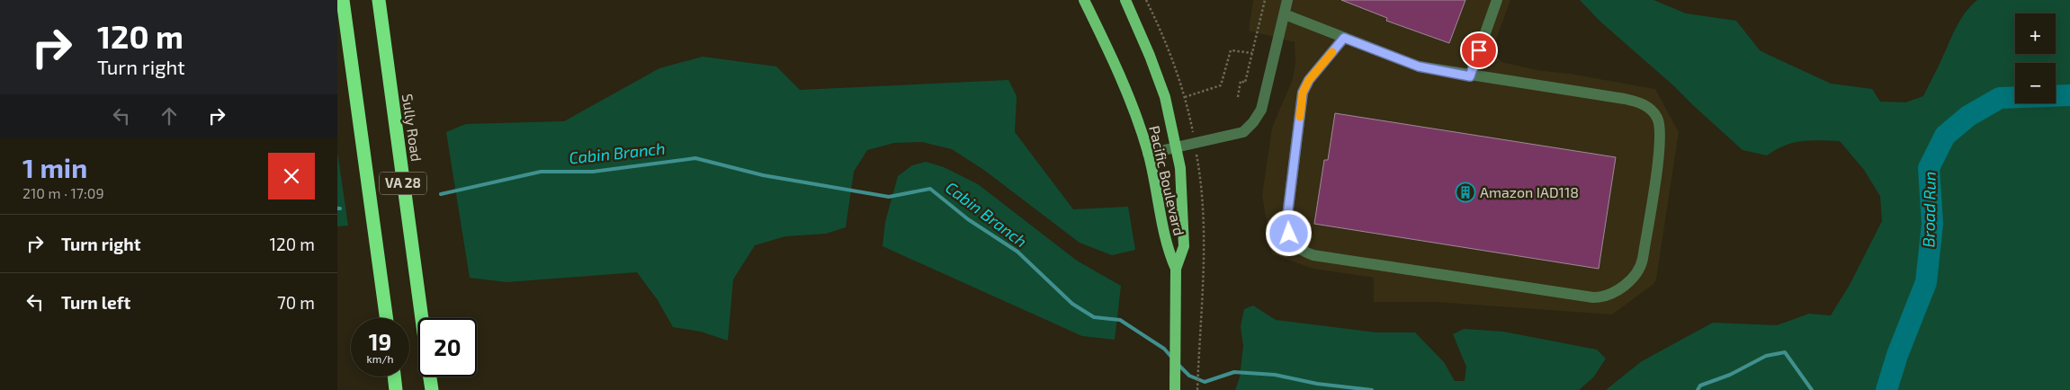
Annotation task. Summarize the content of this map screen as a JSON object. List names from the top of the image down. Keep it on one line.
{"streets":{"highway":["Sully Road","VA 28"],"main road":["Pacific Boulevard"]},"water":["Cabin Branch","Broad Run"],"places":{"building":["Amazon IAD118"]},"page":{"turn":["120 m","Turn right"],"map_buttons":["+","−"],"heading":["1 min","210 m · 17:09"],"list":[{"name":"Turn right","value":"120 m"},{"name":"Turn left","value":"70 m"}],"speed":"19 km/h","limit":"20"}}
